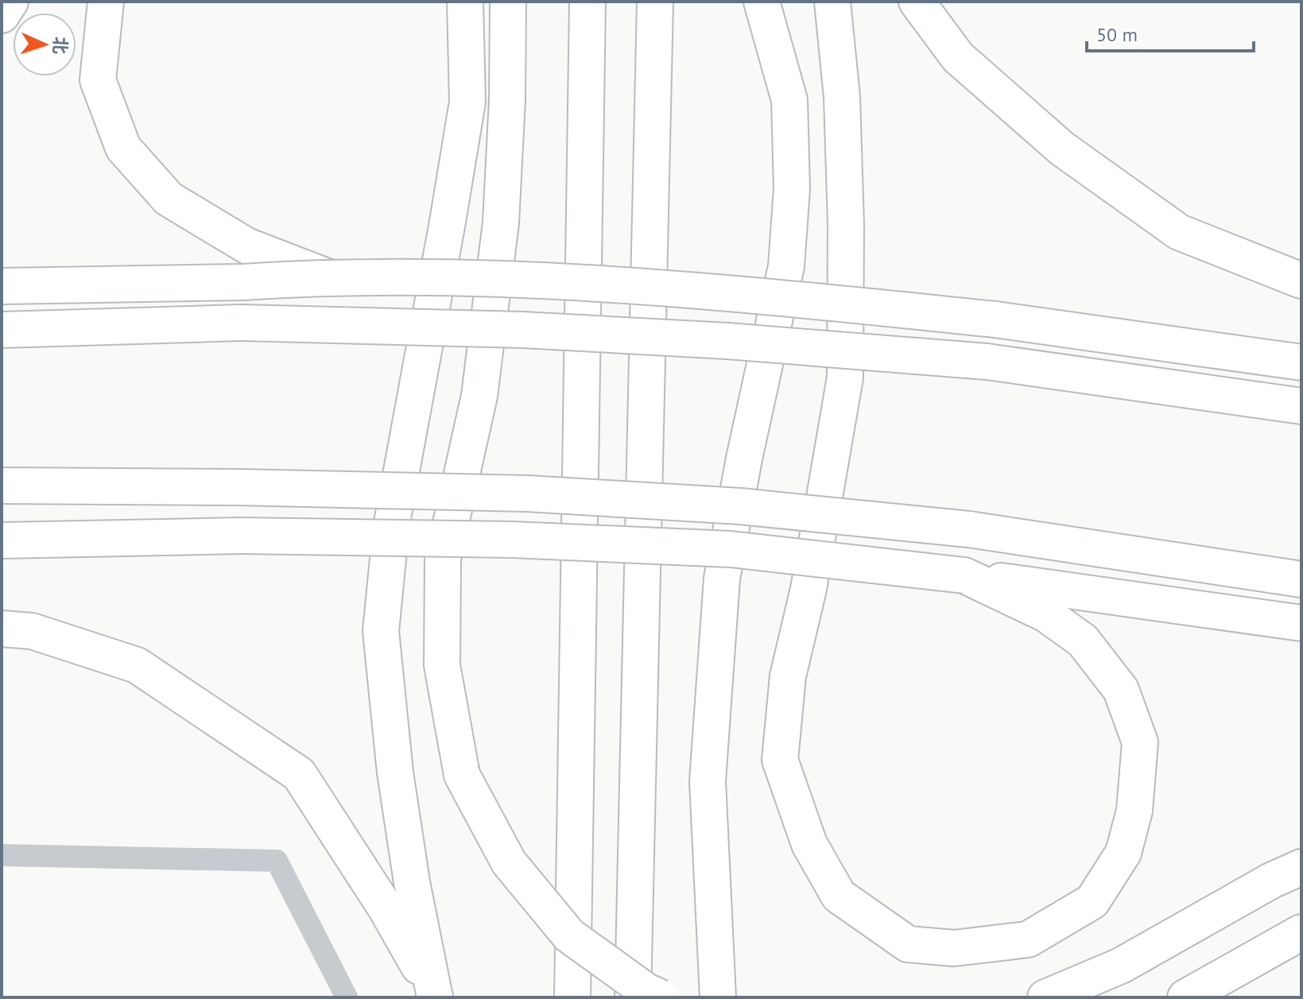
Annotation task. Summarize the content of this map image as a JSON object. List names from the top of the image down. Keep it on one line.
{"scale_bar":"50 m","north":"right"}
